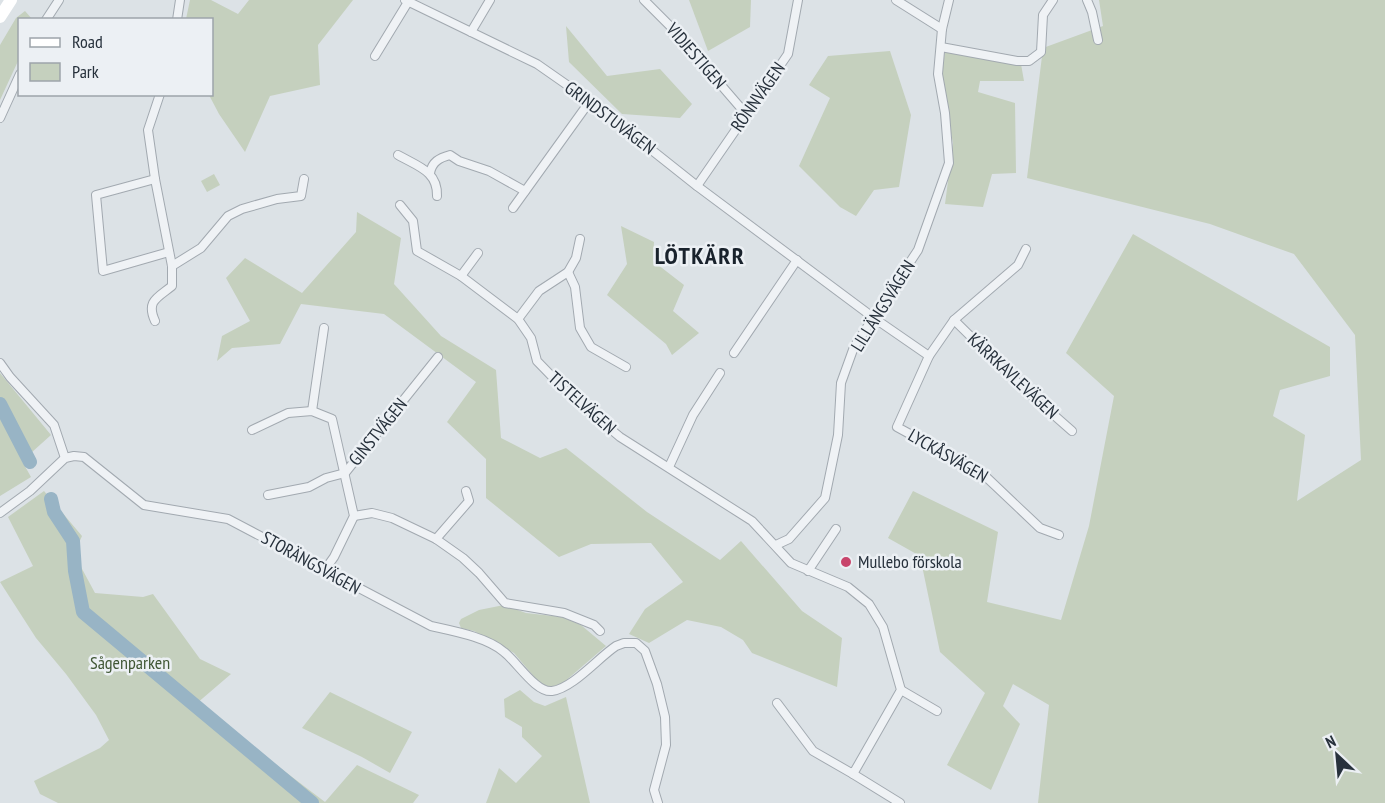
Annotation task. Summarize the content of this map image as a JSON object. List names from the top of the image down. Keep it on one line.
{"streets":{"street":["VIDJESTIGEN","RÖNNVÄGEN","GRINDSTUVÄGEN","LILLÄNGSVÄGEN","KÄRRKAVLEVÄGEN","TISTELVÄGEN","GINSTVÄGEN","LYCKÅSVÄGEN","STORÄNGSVÄGEN"]},"crossings":[["VIDJESTIGEN","RÖNNVÄGEN"],["RÖNNVÄGEN","GRINDSTUVÄGEN"],["GRINDSTUVÄGEN","LILLÄNGSVÄGEN"],["GRINDSTUVÄGEN","LYCKÅSVÄGEN"],["LILLÄNGSVÄGEN","TISTELVÄGEN"],["KÄRRKAVLEVÄGEN","LYCKÅSVÄGEN"]],"districts":["LÖTKÄRR"],"parks":["Sågenparken"],"places":["Mullebo förskola"],"legend":["Road","Park"],"north":"top left"}
